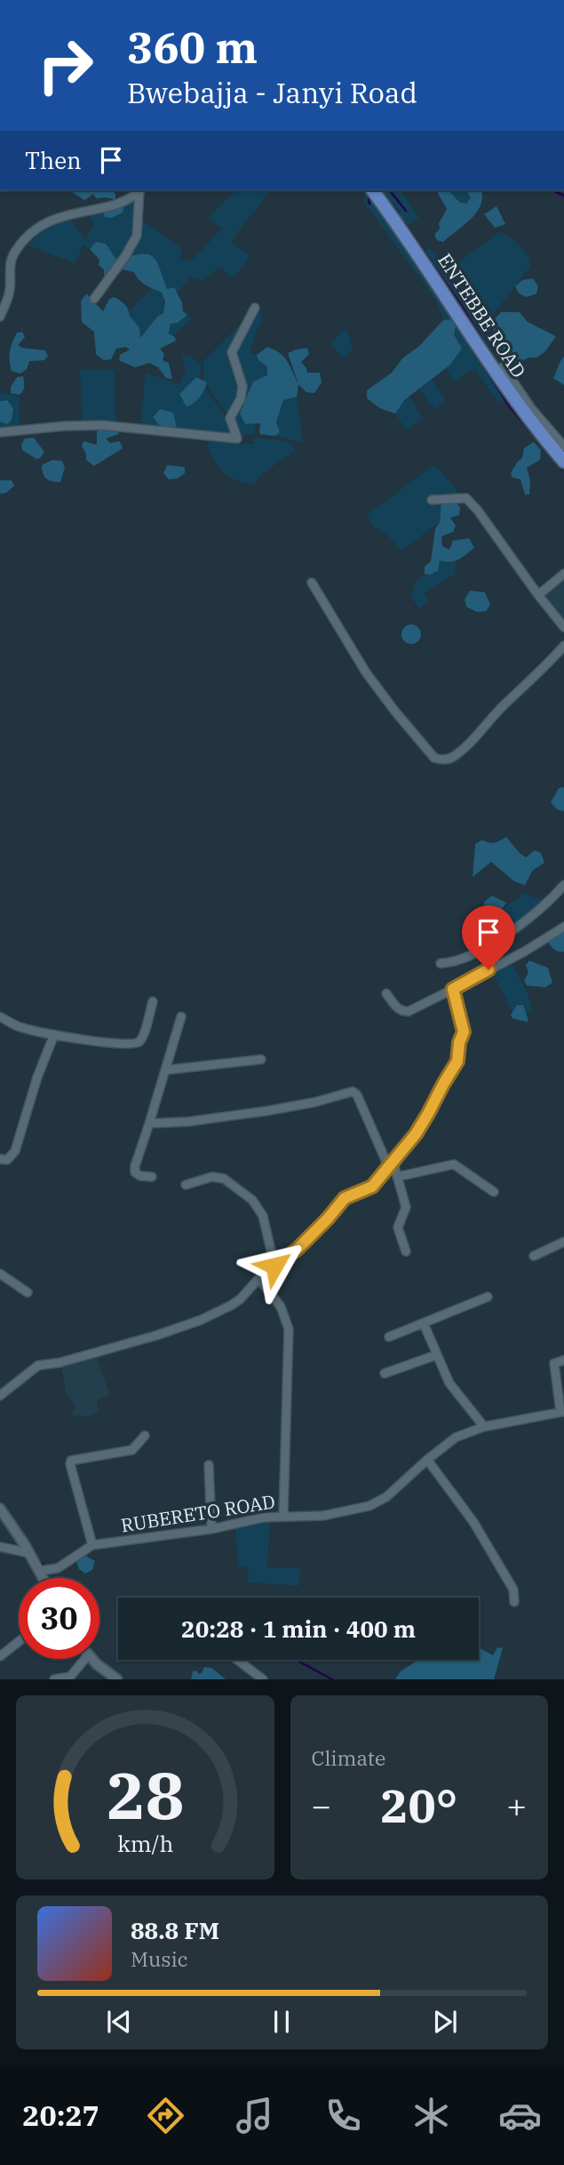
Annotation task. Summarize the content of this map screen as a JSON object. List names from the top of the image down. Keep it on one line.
{"streets":{"main road":["ENTEBBE ROAD"],"street":["RUBERETO ROAD"]},"page":{"turn":["360 m","Bwebajja - Janyi Road"],"then":"Then","limit":"30","trip":"20:28 · 1 min · 400 m","tile":"Climate","heat":["−","20°","+"],"song":["88.8 FM","Music"],"tabs":"20:27","gauge":["28","km/h"]}}
